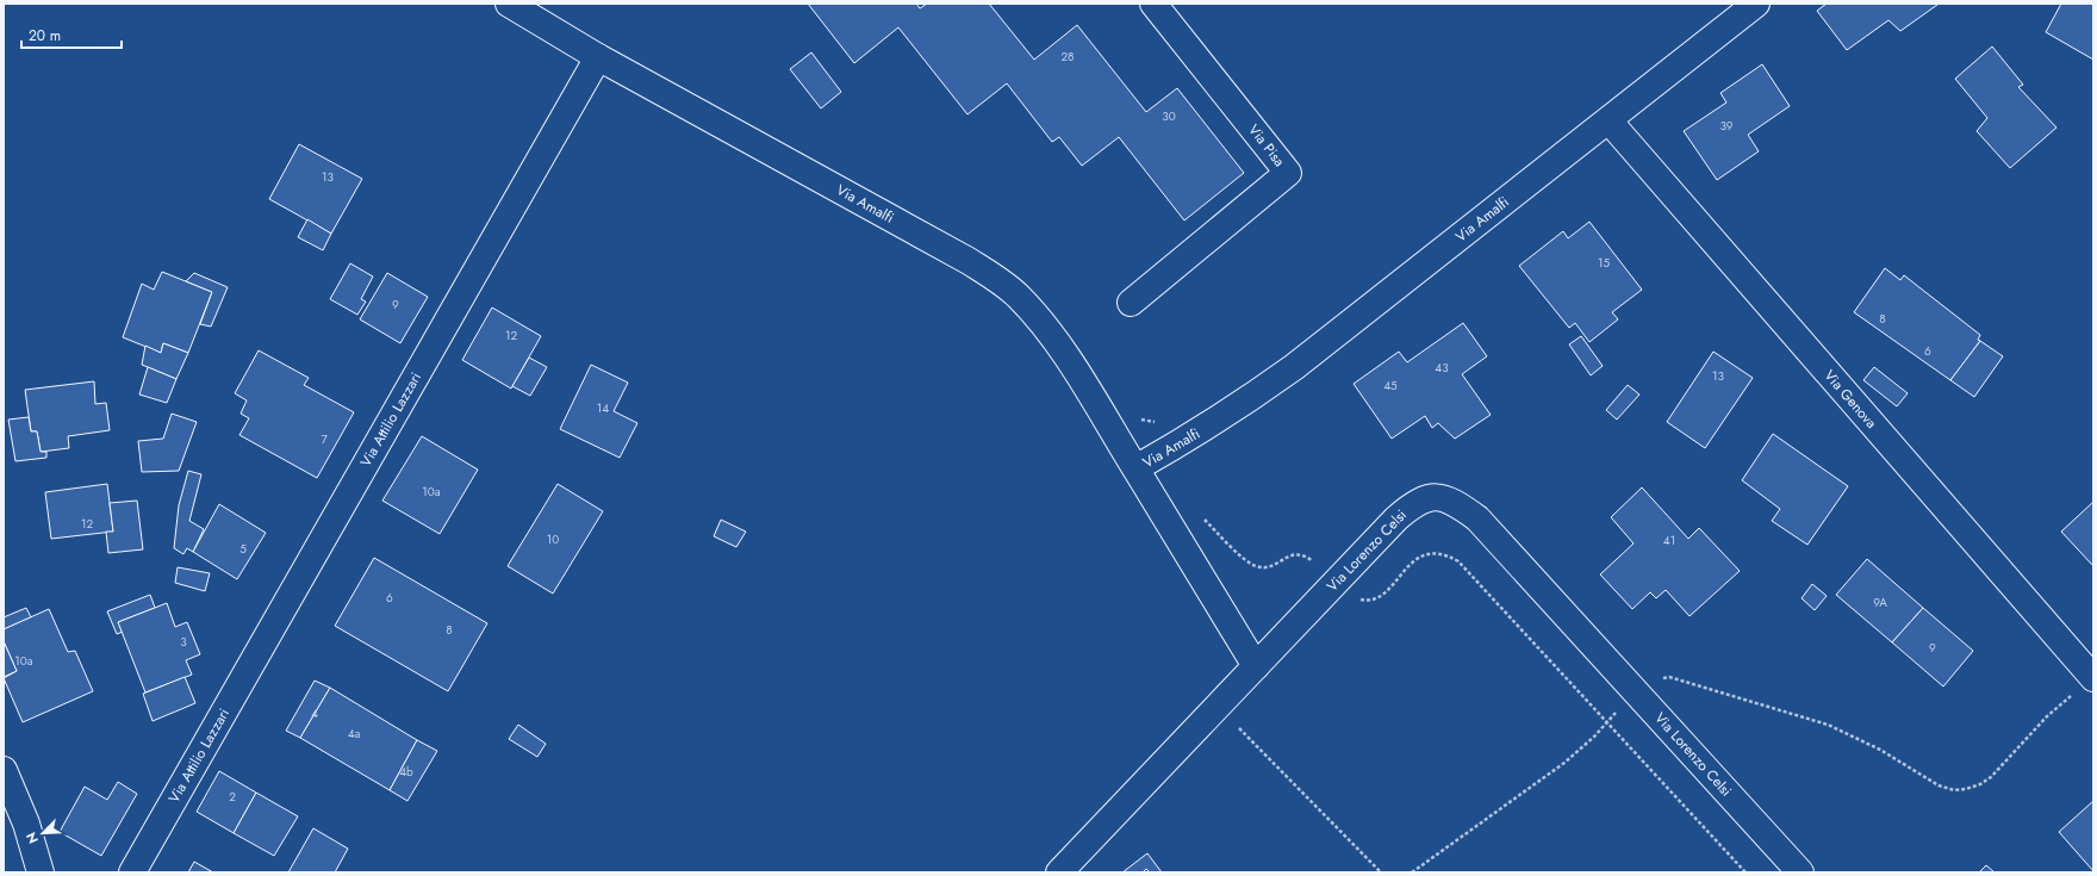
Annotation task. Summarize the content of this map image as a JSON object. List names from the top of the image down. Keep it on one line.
{"streets":{"street":["Via Pisa","Via Amalfi","Via Genova","Via Attilio Lazzari","Via Lorenzo Celsi"]},"crossings":[["Via Amalfi","Via Genova"],["Via Amalfi","Via Attilio Lazzari"]],"house_numbers":["28","30","39","13","15","9","8","12","6","43","13","45","14","7","10a","12","10","41","5","6","9A","8","3","9","10a","4","4a","4b","2"],"scale_bar":"20 m","north":"bottom left"}
